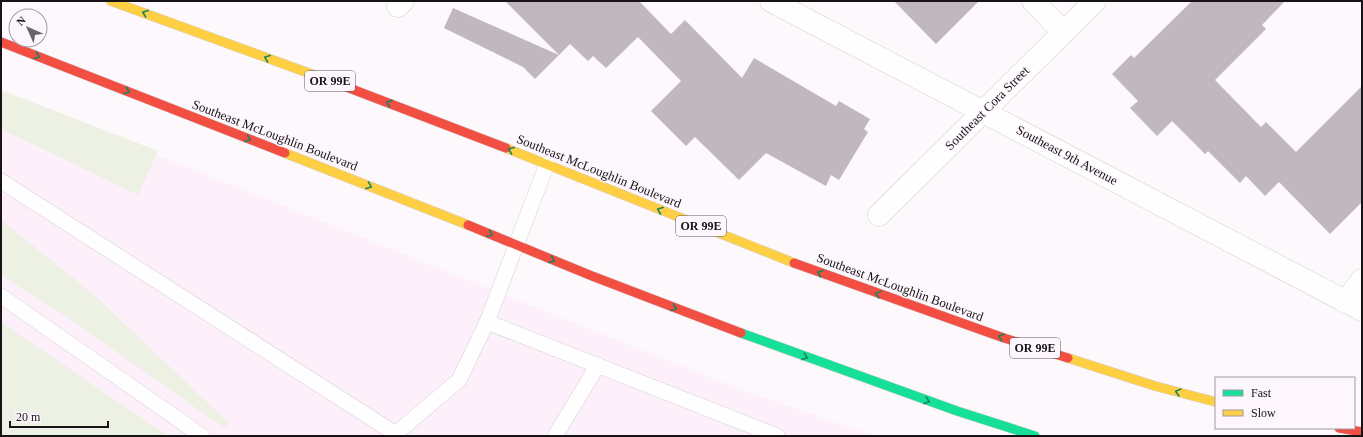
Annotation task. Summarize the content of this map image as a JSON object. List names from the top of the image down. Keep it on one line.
{"streets":{"highway":["OR 99E","Southeast McLoughlin Boulevard"],"street":["Southeast Cora Street","Southeast 9th Avenue"]},"crossings":[["Southeast Cora Street","Southeast 9th Avenue"]],"legend":["Fast","Slow"],"scale_bar":"20 m","north":"top left"}
